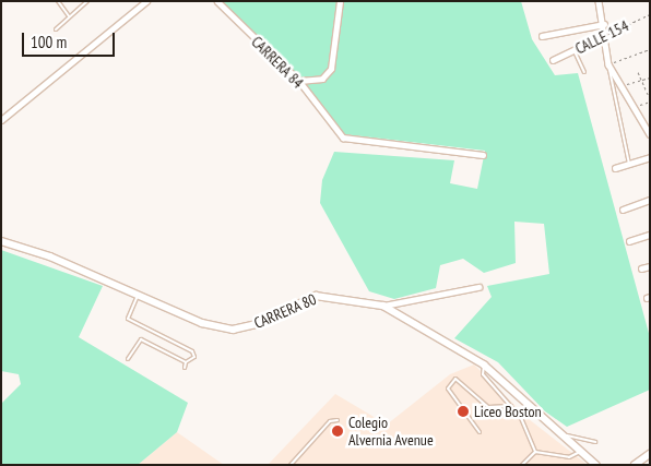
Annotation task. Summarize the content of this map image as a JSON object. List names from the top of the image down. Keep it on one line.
{"streets":{"street":["CALLE 154","CARRERA 84","CARRERA 80"]},"places":["Liceo Boston","Colegio Alvernia Avenue"],"scale_bar":"100 m"}
